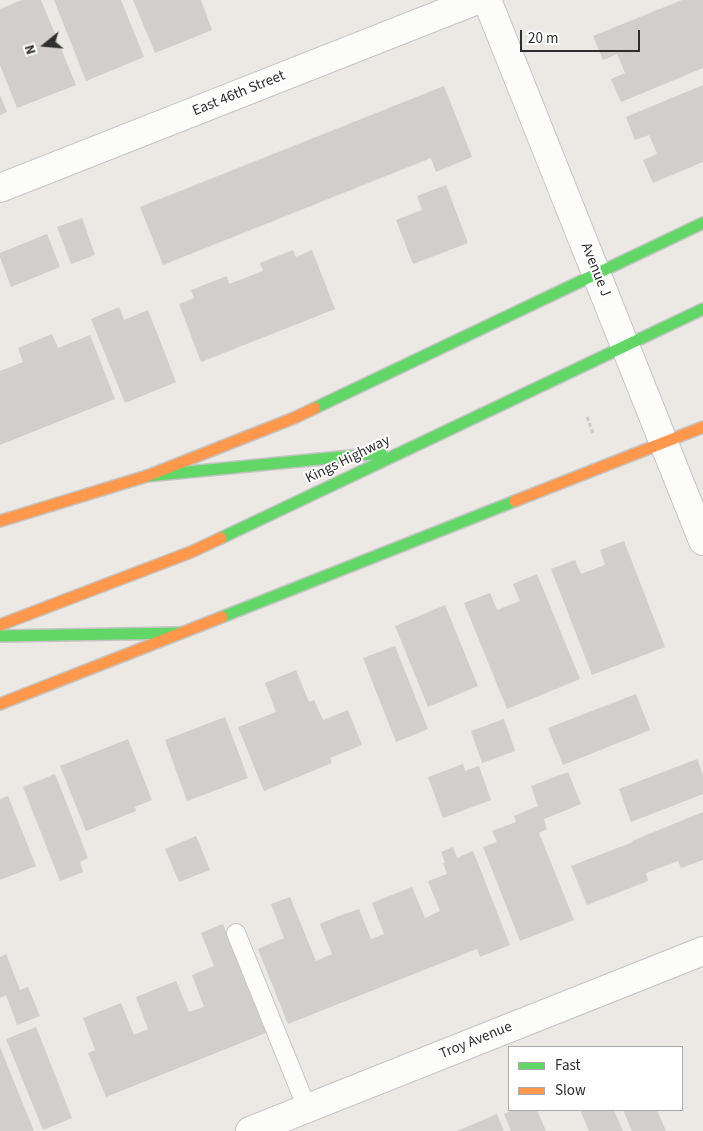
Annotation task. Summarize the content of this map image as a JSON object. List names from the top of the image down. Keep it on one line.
{"streets":{"street":["East 46th Street","Avenue J","Kings Highway","Troy Avenue"]},"crossings":[["Avenue J","Kings Highway"]],"legend":["Fast","Slow"],"scale_bar":"20 m","north":"left"}
